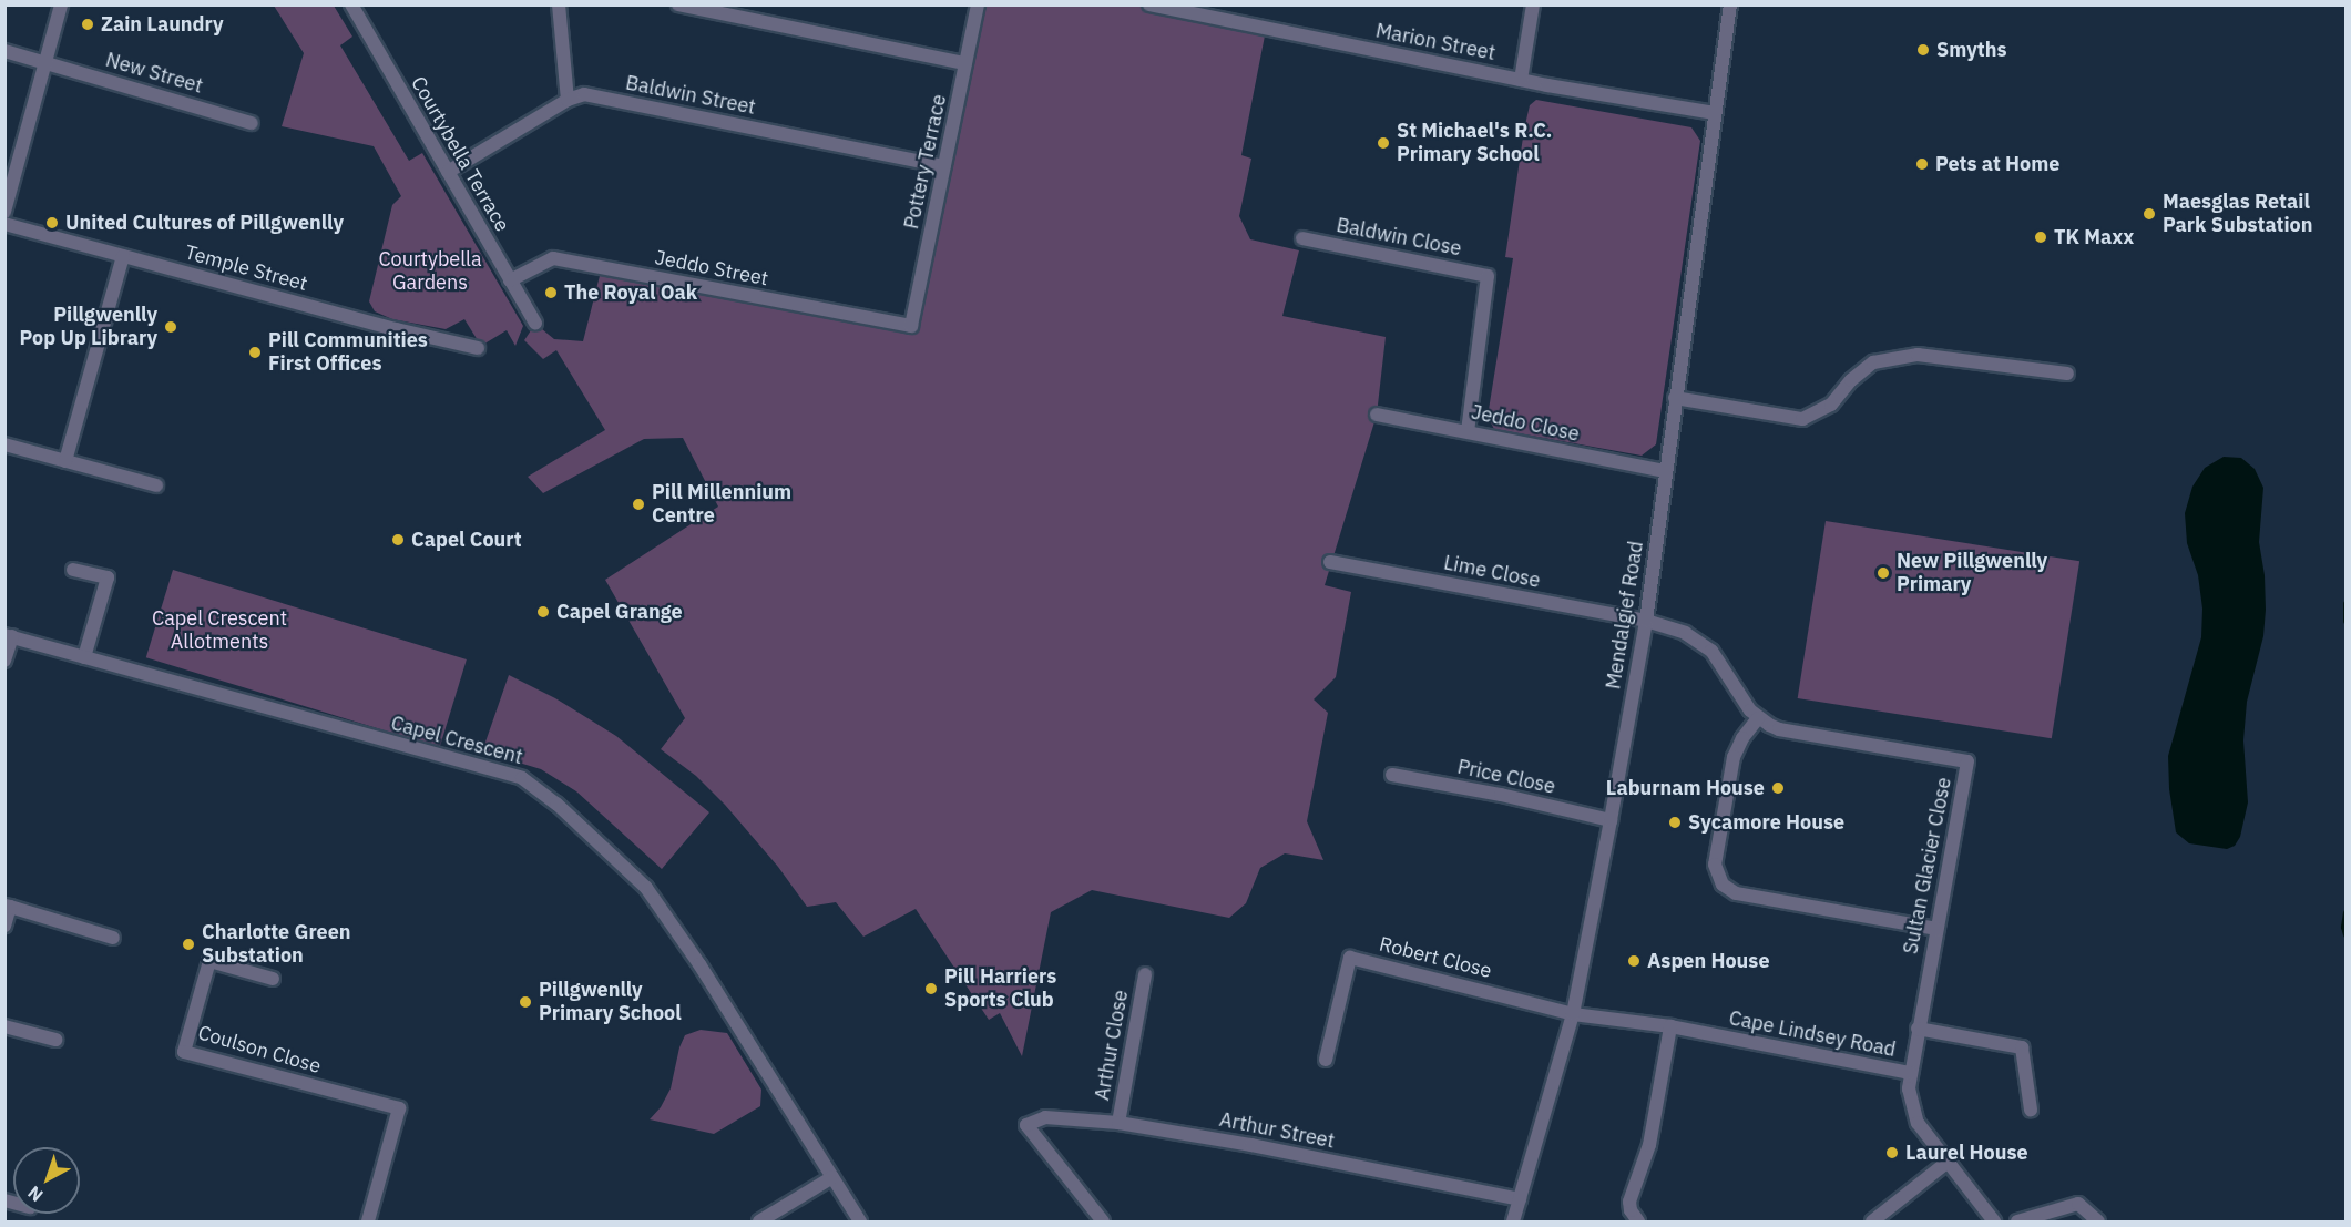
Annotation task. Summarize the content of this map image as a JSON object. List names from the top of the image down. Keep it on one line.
{"streets":{"street":["Marion Street","New Street","Baldwin Street","Courtybella Terrace","Pottery Terrace","Baldwin Close","Temple Street","Jeddo Street","Jeddo Close","Lime Close","Mendalgief Road","Capel Crescent","Price Close","Sultan Glacier Close","Robert Close","Cape Lindsey Road","Arthur Close","Coulson Close","Arthur Street"]},"crossings":[["Marion Street","Mendalgief Road"],["Baldwin Street","Courtybella Terrace"],["Baldwin Street","Pottery Terrace"],["Courtybella Terrace","Jeddo Street"],["Pottery Terrace","Jeddo Street"],["Baldwin Close","Jeddo Close"],["Jeddo Close","Mendalgief Road"],["Lime Close","Mendalgief Road"],["Mendalgief Road","Price Close"],["Mendalgief Road","Robert Close"],["Mendalgief Road","Cape Lindsey Road"],["Mendalgief Road","Arthur Street"],["Sultan Glacier Close","Cape Lindsey Road"],["Robert Close","Cape Lindsey Road"],["Arthur Close","Arthur Street"]],"parks":["Courtybella Gardens","Capel Crescent Allotments"],"places":["Zain Laundry","Smyths","St Michael's R.C. Primary School","Pets at Home","Maesglas Retail Park Substation","United Cultures of Pillgwenlly","TK Maxx","The Royal Oak","Pillgwenlly Pop Up Library","Pill Communities First Offices","Pill Millennium Centre","Capel Court","New Pillgwenlly Primary","Capel Grange","Laburnam House","Sycamore House","Charlotte Green Substation","Aspen House","Pill Harriers Sports Club","Pillgwenlly Primary School","Laurel House"],"north":"bottom left"}
